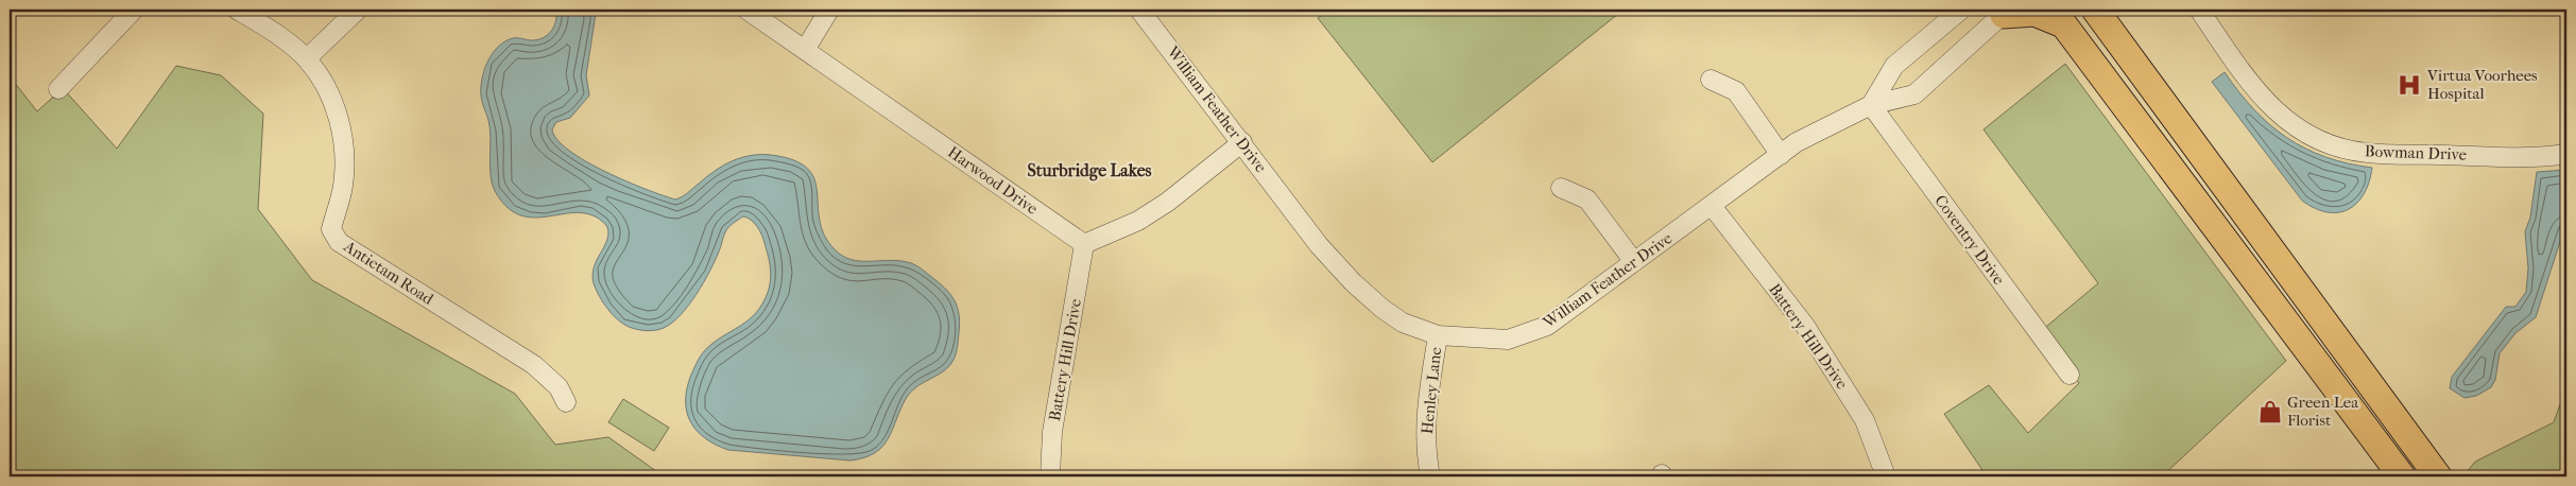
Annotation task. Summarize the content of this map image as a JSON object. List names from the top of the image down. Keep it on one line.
{"streets":{"street":["William Feather Drive","Bowman Drive","Harwood Drive","Coventry Drive","Antietam Road","Battery Hill Drive","Henley Lane"]},"crossings":[["William Feather Drive","Coventry Drive"],["William Feather Drive","Battery Hill Drive"],["William Feather Drive","Henley Lane"],["Harwood Drive","Battery Hill Drive"]],"districts":["Sturbridge Lakes"],"places":{"hospital":["Virtua Voorhees Hospital"],"shop":["Green Lea Florist"]}}
